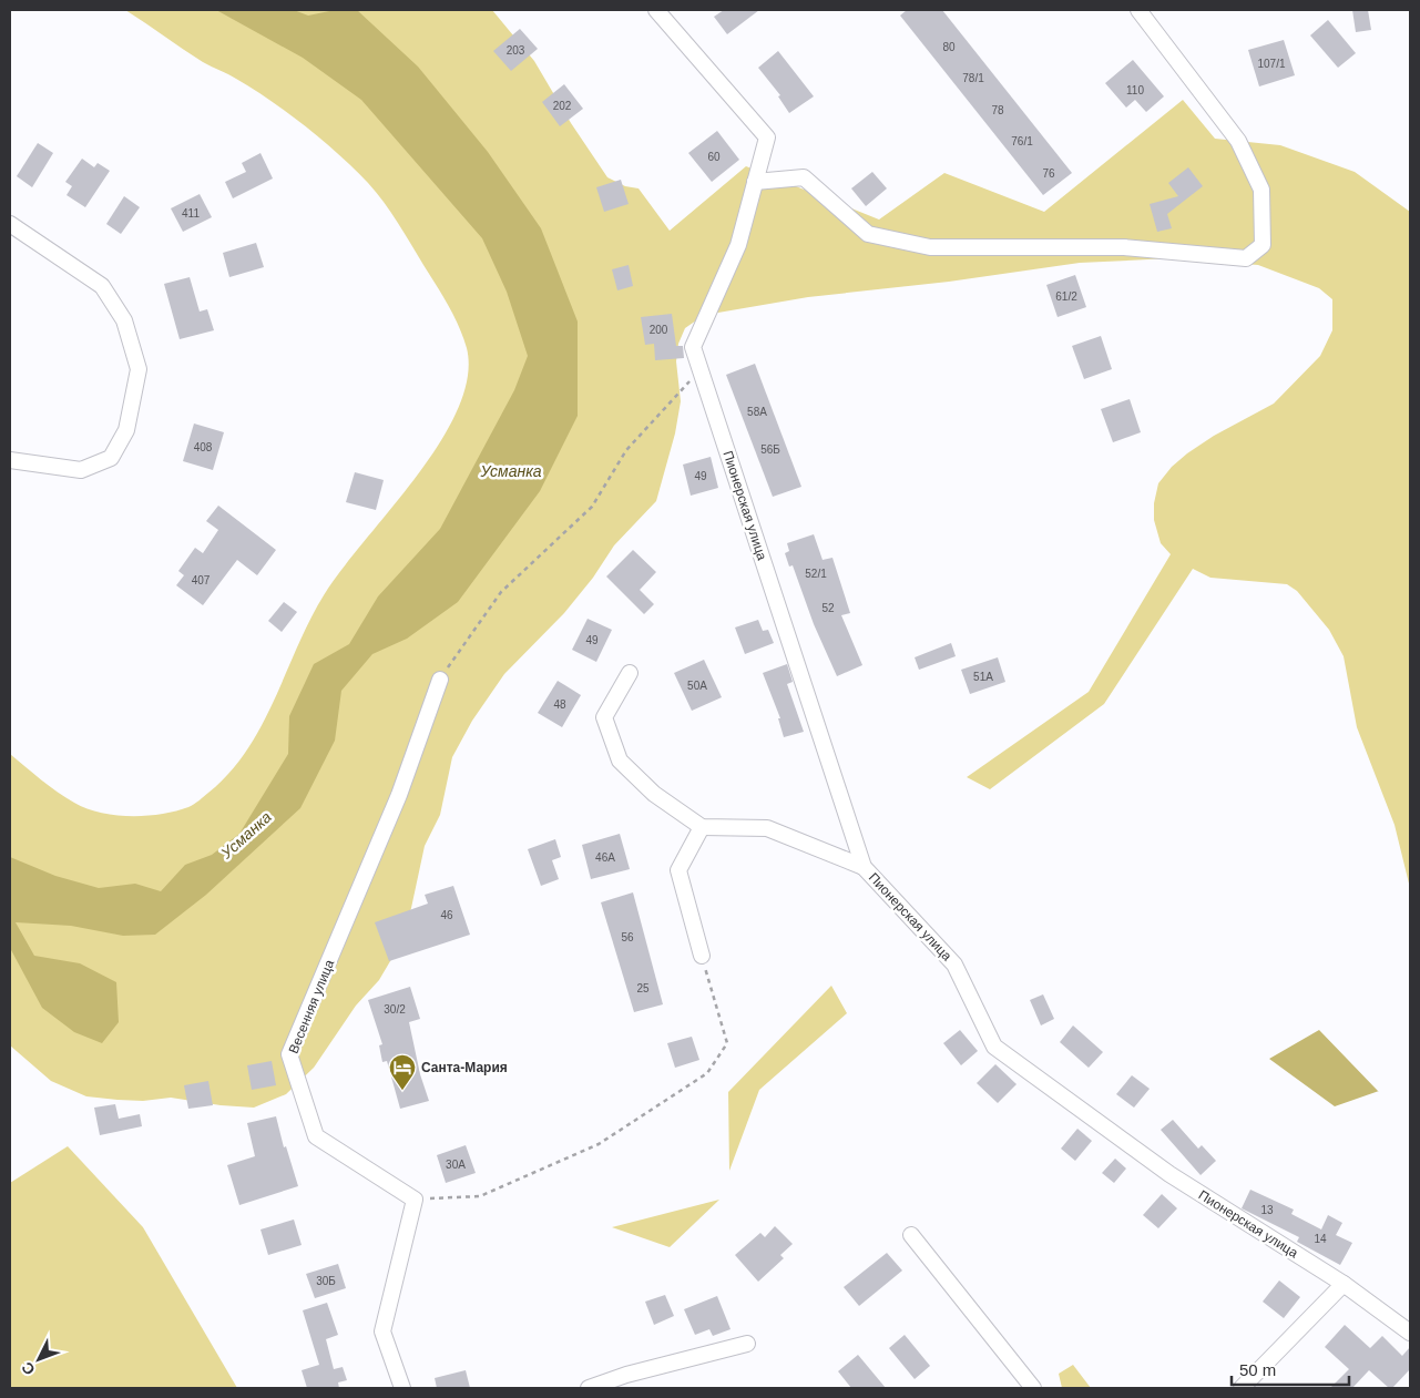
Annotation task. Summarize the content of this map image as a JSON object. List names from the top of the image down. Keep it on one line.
{"streets":{"street":["Пионерская улица","Весенняя улица"]},"water":["Усманка"],"places":{"hotel":["Санта-Мария"]},"house_numbers":["80","203","107/1","78/1","110","202","78","76/1","60","76","411","61/2","200","58А","408","56Б","49","52/1","407","52","49","51А","50А","48","46А","46","56","25","30/2","30А","13","14","30Б"],"scale_bar":"50 m","north":"bottom left"}
